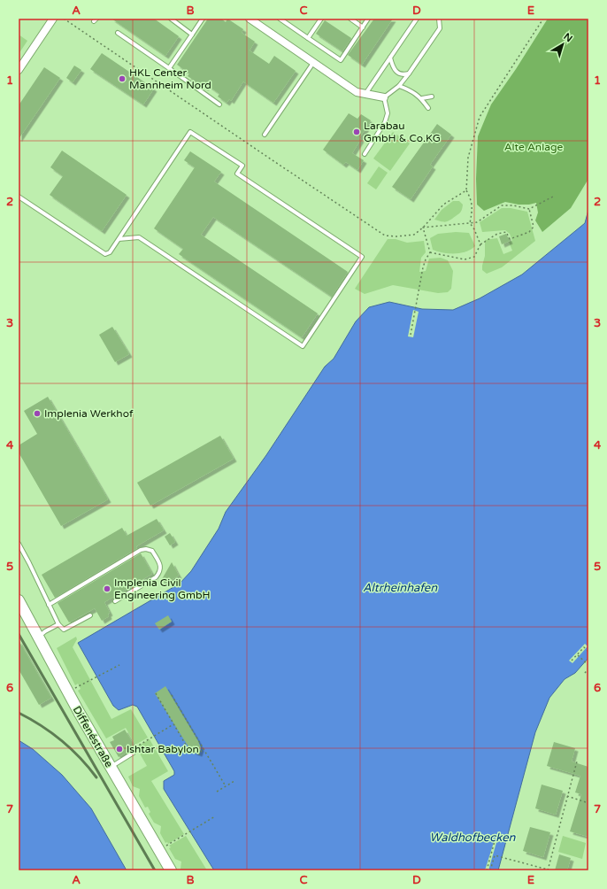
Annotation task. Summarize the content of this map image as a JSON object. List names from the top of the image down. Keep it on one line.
{"streets":{"main road":["Diffenéstraße"]},"water":["Altrheinhafen","Waldhofbecken"],"parks":["Alte Anlage"],"places":["HKL Center Mannheim Nord","Larabau GmbH & Co.KG","Implenia Werkhof","Implenia Civil Engineering GmbH","Ishtar Babylon"],"north":"top right","grid":{"columns":["A","B","C","D","E"],"rows":["1","2","3","4","5","6","7"]}}
